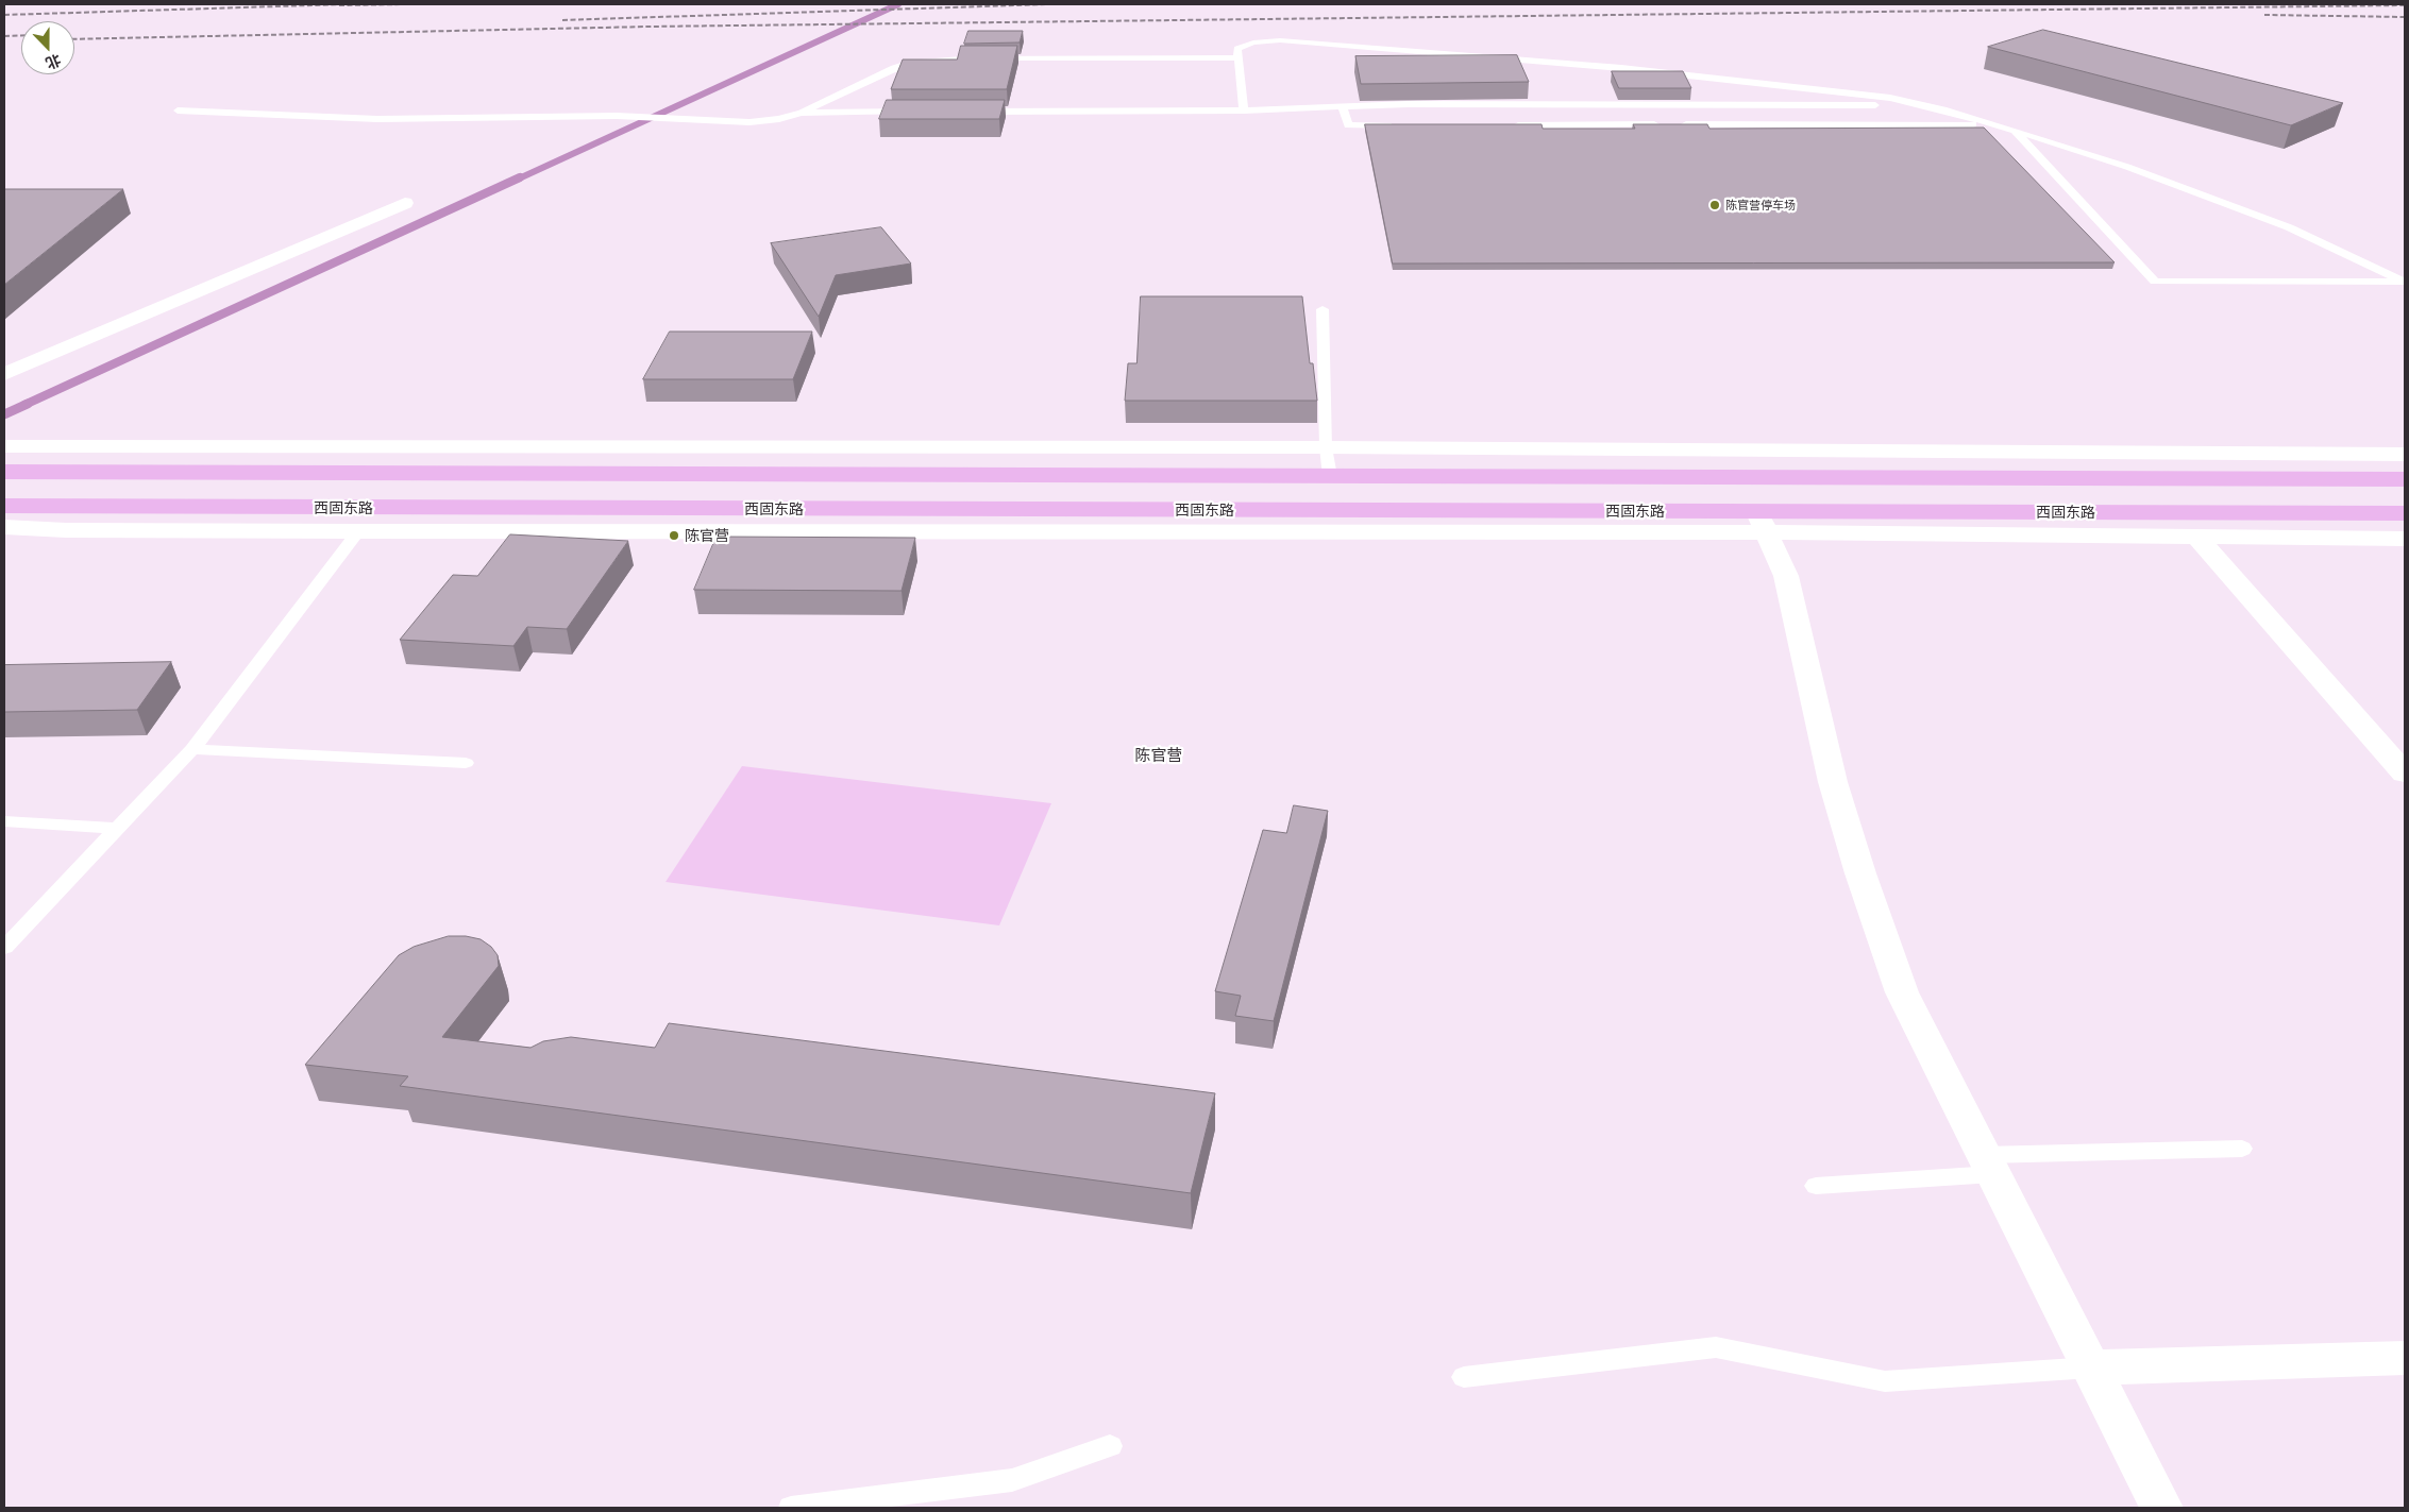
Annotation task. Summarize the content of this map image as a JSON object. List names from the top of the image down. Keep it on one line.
{"streets":{"main road":["西固东路"]},"districts":["陈官营"],"places":["陈官营停车场","陈官营"],"north":"bottom"}
